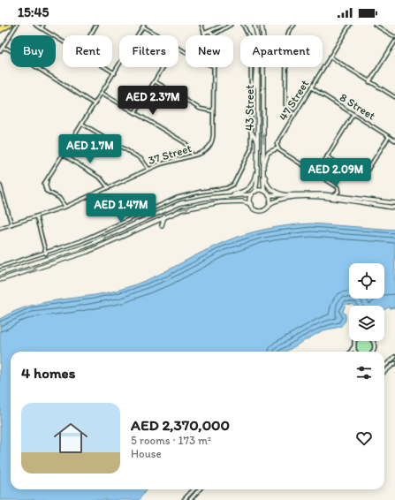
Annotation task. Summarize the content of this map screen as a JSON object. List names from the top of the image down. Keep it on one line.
{"streets":{"main road":["43 Street"],"street":["47 Street","8 Street","37 Street"]},"crossings":[["47 Street","8 Street"]],"page":{"status":"15:45","chip":["Buy","Rent","Filters","New","Apartment"],"price":["AED 2.37M","AED 1.7M","AED 2.09M","AED 1.47M"],"heading":"4 homes","list":[{"name":"AED 2,370,000","note":"5 rooms · 173 m² · House"}]}}
